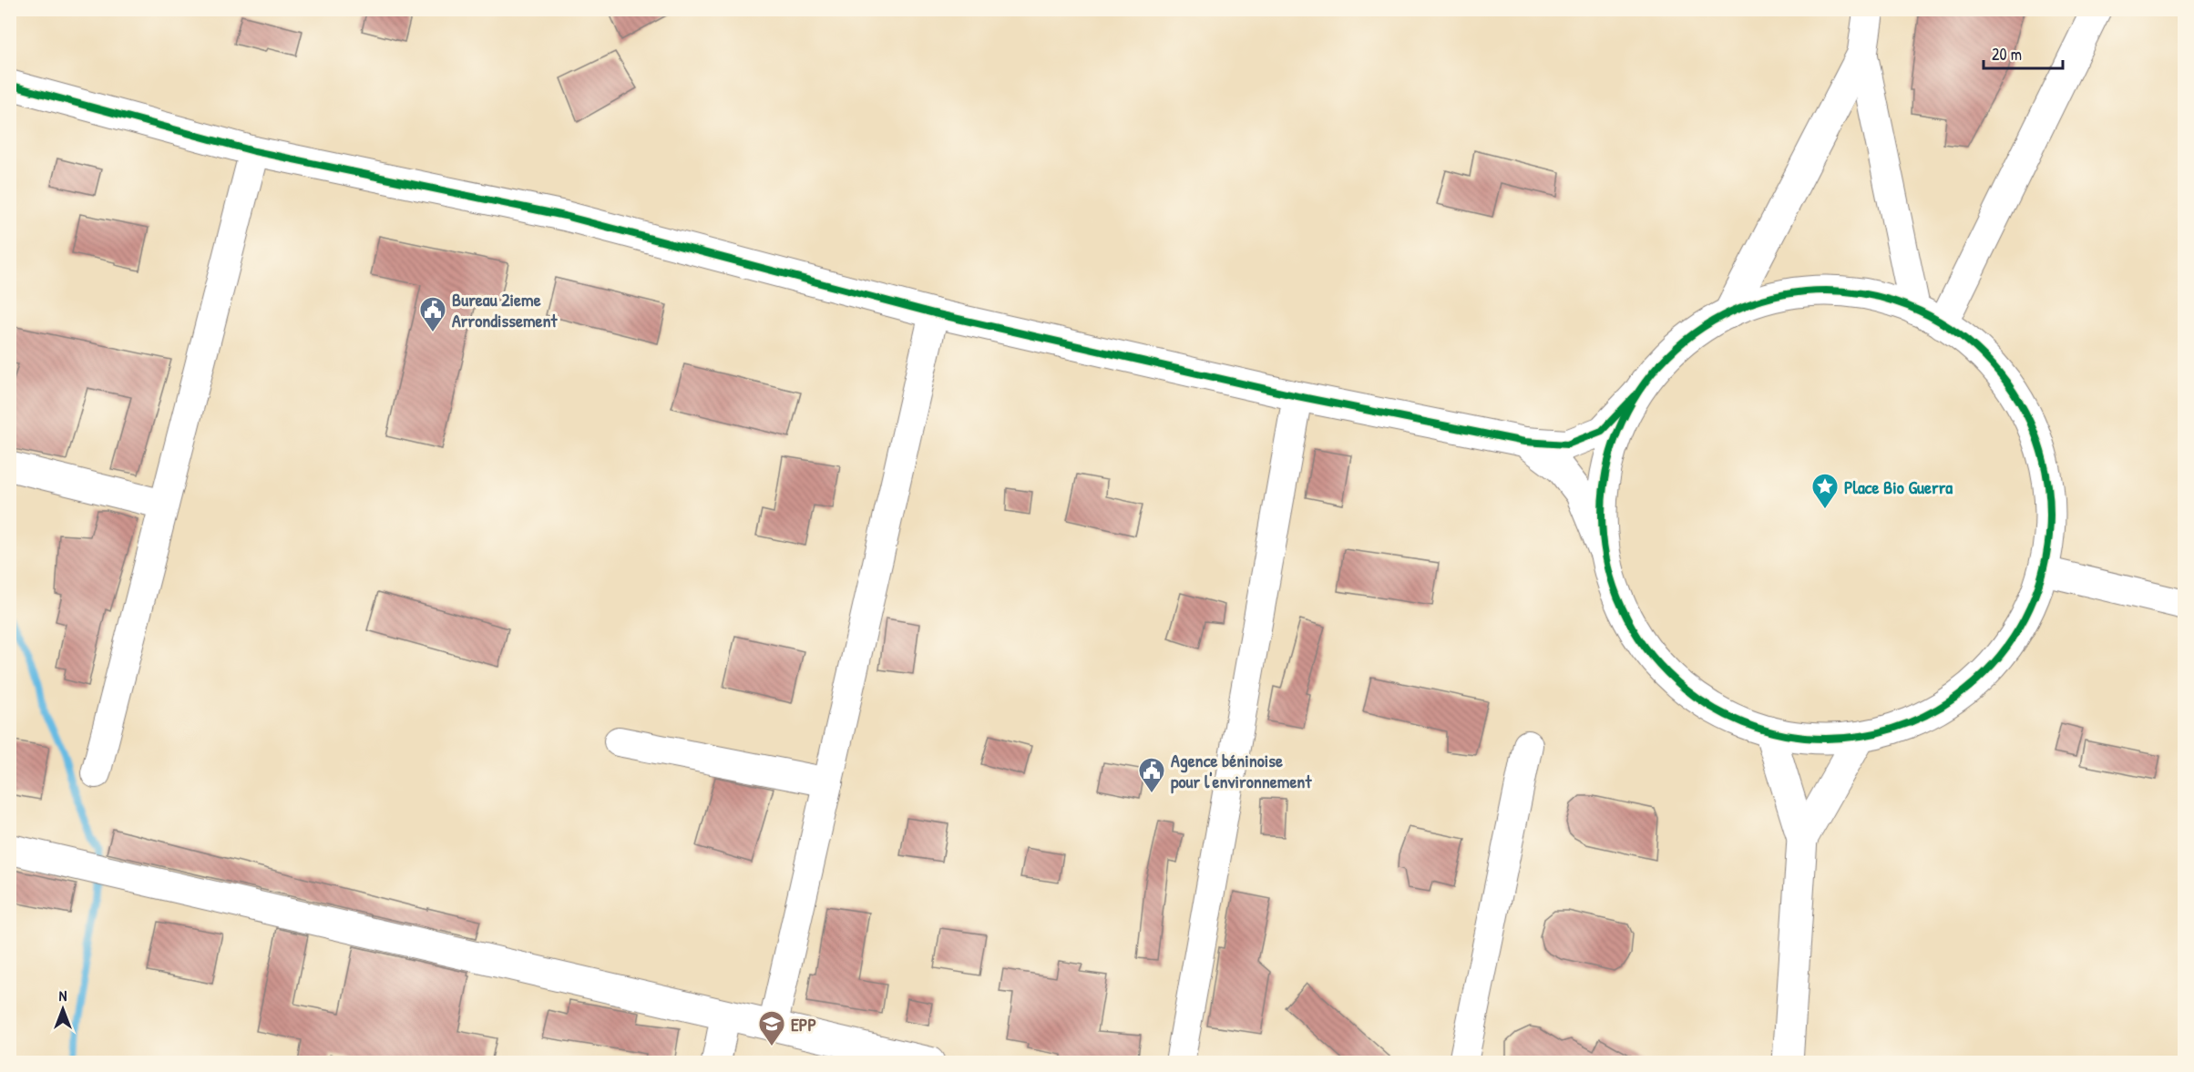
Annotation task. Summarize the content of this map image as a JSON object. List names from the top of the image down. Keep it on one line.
{"places":{"public building":["Bureau 2ieme Arrondissement","Agence béninoise pour l'environnement"],"place":["Place Bio Guerra"],"school or university":["EPP"]},"scale_bar":"20 m","north":"top"}
